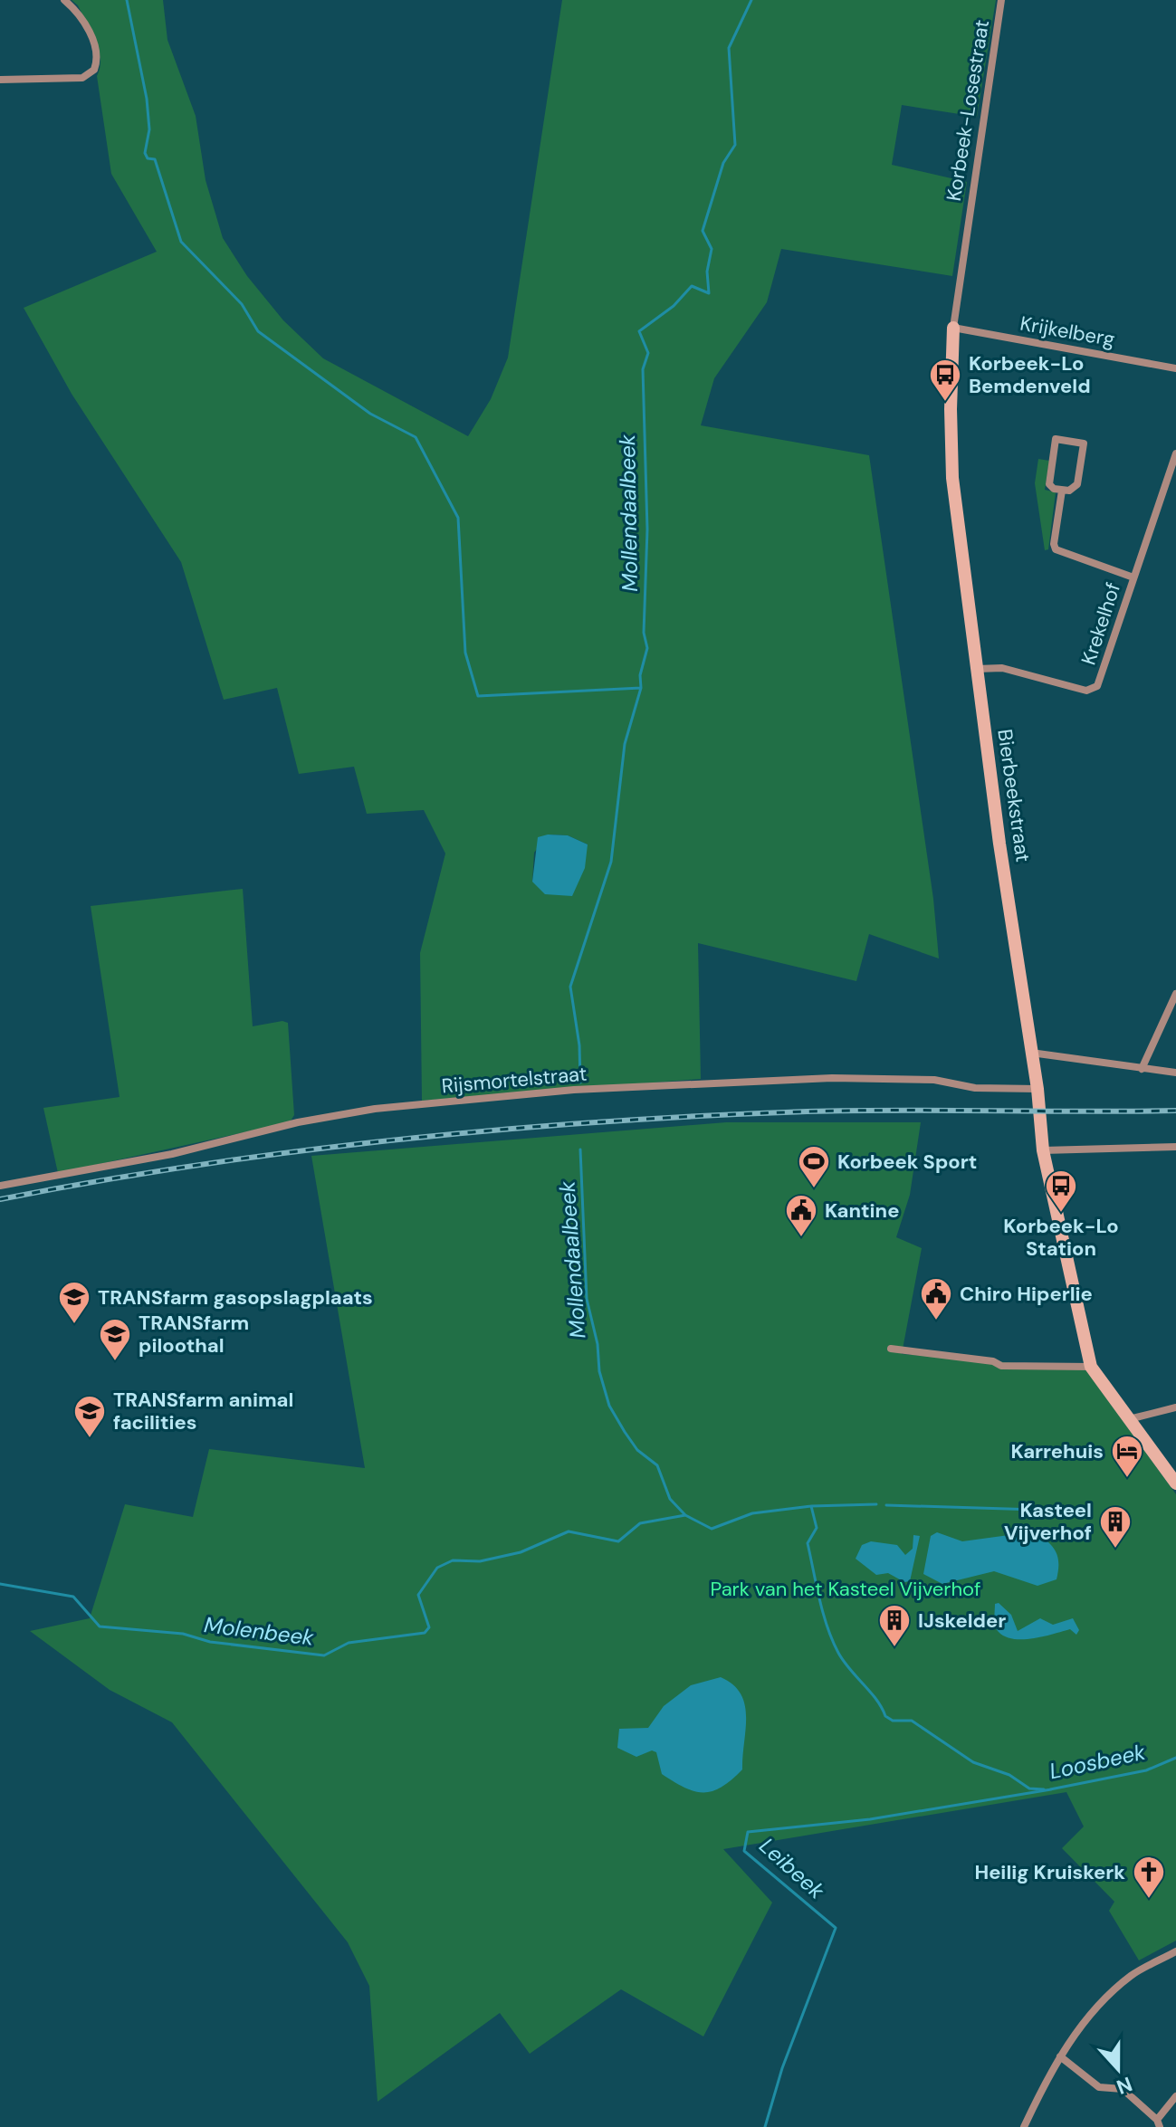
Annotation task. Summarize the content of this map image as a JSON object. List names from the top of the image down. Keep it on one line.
{"streets":{"street":["Korbeek-Losestraat","Krijkelberg","Krekelhof","Bierbeekstraat","Rijsmortelstraat"]},"crossings":[["Korbeek-Losestraat","Bierbeekstraat"],["Krijkelberg","Bierbeekstraat"],["Krekelhof","Bierbeekstraat"],["Bierbeekstraat","Rijsmortelstraat"]],"water":["Mollendaalbeek","Molenbeek","Loosbeek","Leibeek"],"parks":["Park van het Kasteel Vijverhof"],"places":{"bus stop":["Korbeek-Lo Bemdenveld","Korbeek-Lo Station"],"sports":["Korbeek Sport"],"public building":["Kantine","Chiro Hiperlie"],"school or university":["TRANSfarm gasopslagplaats","TRANSfarm piloothal","TRANSfarm animal facilities"],"hotel":["Karrehuis"],"building":["Kasteel Vijverhof","IJskelder"],"church":["Heilig Kruiskerk"]},"north":"bottom"}
